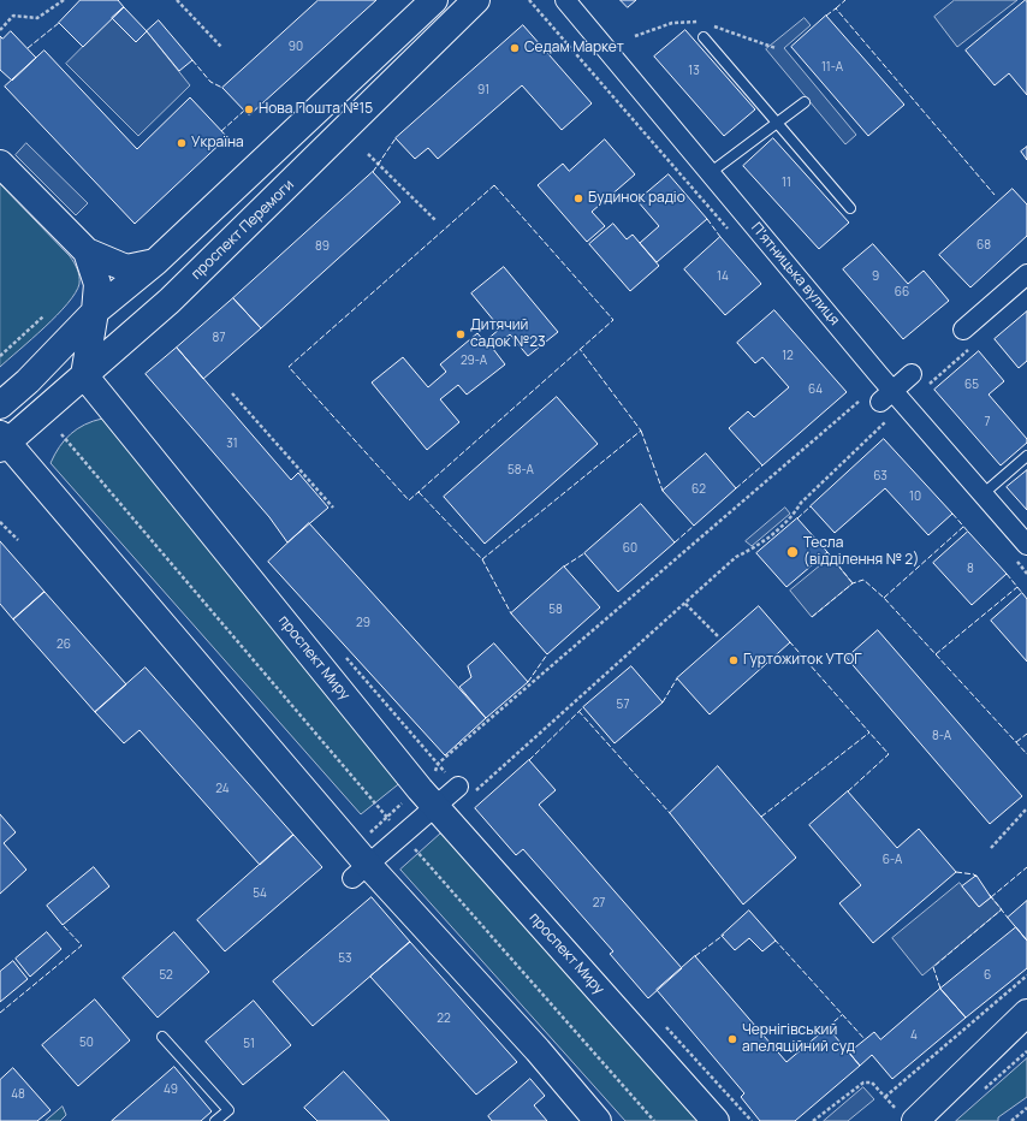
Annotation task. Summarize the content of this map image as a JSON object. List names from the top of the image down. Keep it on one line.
{"streets":{"main road":["проспект Перемоги","проспект Миру"],"street":["Пʼятницька вулиця"]},"crossings":[["проспект Перемоги","проспект Миру"]],"places":["Седам Маркет","Нова Пошта №15","Україна","Будинок радіо","Дитячий садок №23","Тесла (відділення № 2)","Гуртожиток УТОГ","Чернігівський апеляційний суд"],"house_numbers":["90","11-А","13","91","11","68","89","14","9","66","87","12","29-А","65","64","7","31","58-А","63","62","10","60","8","58","29","26","57","8-А","24","6-А","54","27","53","52","6","22","4","50","51","49","48"]}
